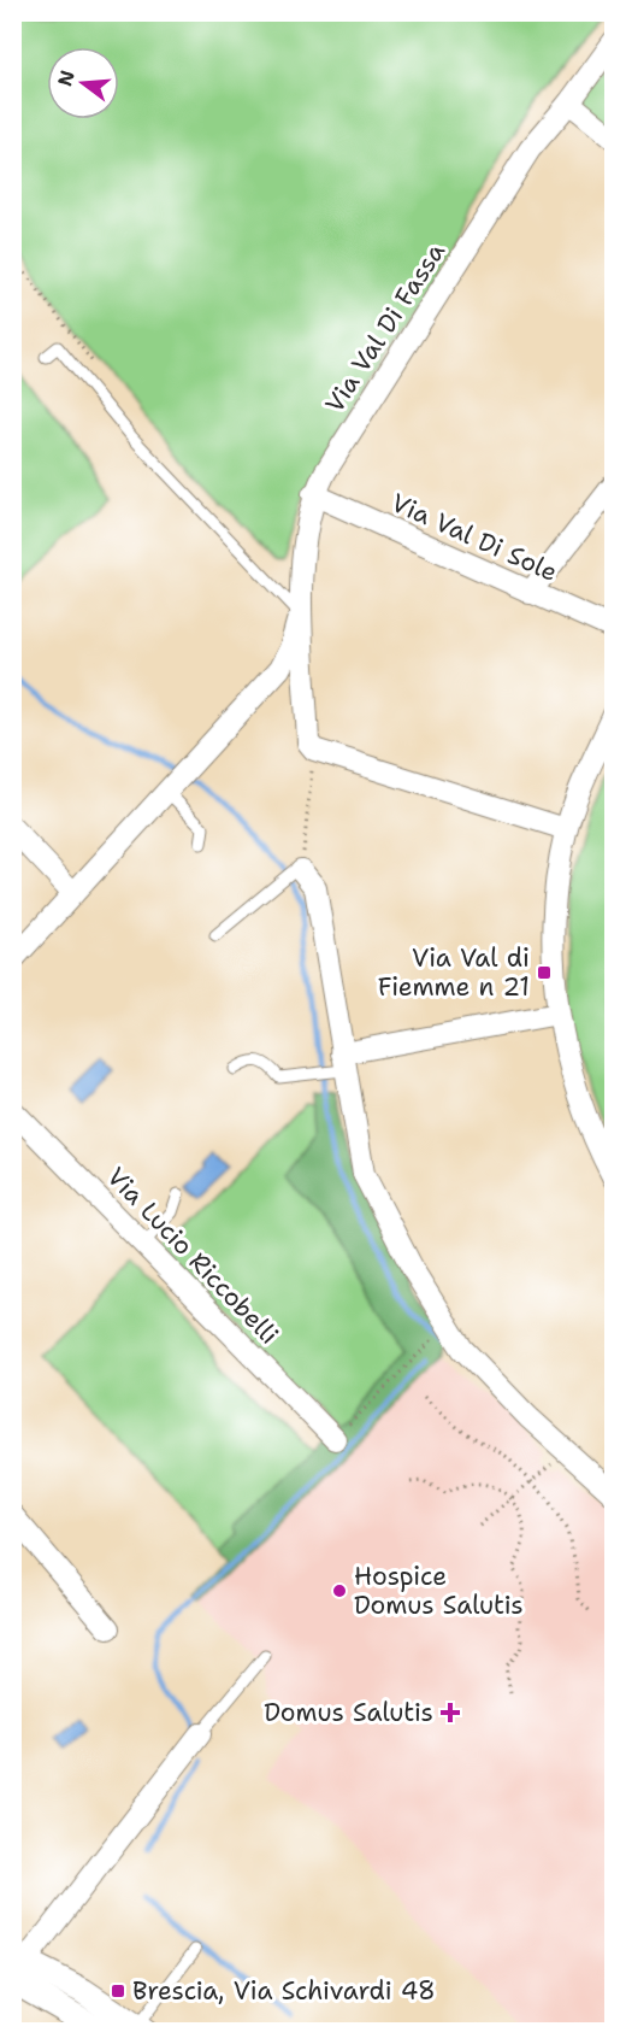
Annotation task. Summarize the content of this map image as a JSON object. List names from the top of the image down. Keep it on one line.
{"streets":{"street":["Via Val Di Fassa","Via Val Di Sole","Via Lucio Riccobelli"]},"crossings":[["Via Val Di Fassa","Via Val Di Sole"]],"places":{"transit":["Via Val di Fiemme n 21","Brescia, Via Schivardi 48"],"other":["Hospice Domus Salutis"],"health":["Domus Salutis"]},"north":"left"}
